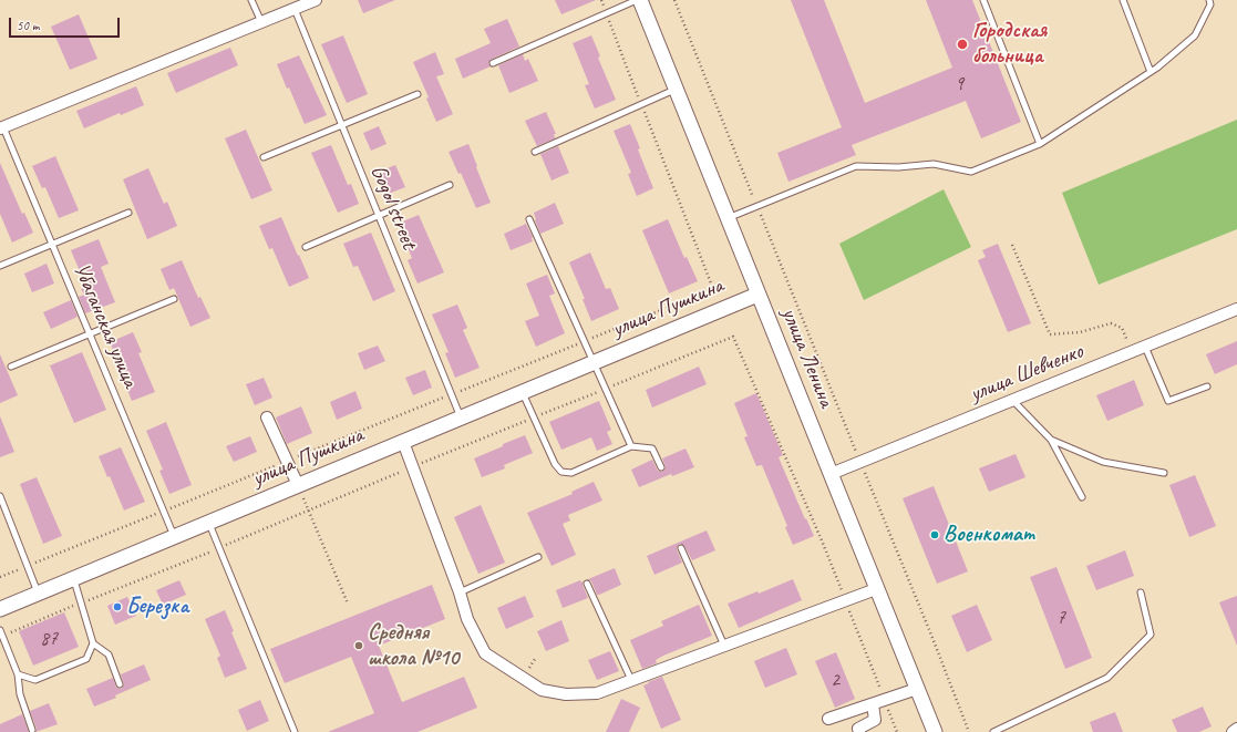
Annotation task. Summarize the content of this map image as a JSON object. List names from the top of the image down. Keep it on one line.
{"streets":{"street":["улица Пушкина","улица Ленина","улица Шевченко"],"lane":["Gogol street","Убаганская улица"]},"crossings":[["Gogol street","улица Пушкина"],["улица Пушкина","Убаганская улица"],["улица Пушкина","улица Ленина"],["улица Ленина","улица Шевченко"]],"places":["Городская больница","Военкомат","Березка","Средняя школа №10"],"house_numbers":["9","7","87","2"],"scale_bar":"50 m"}
